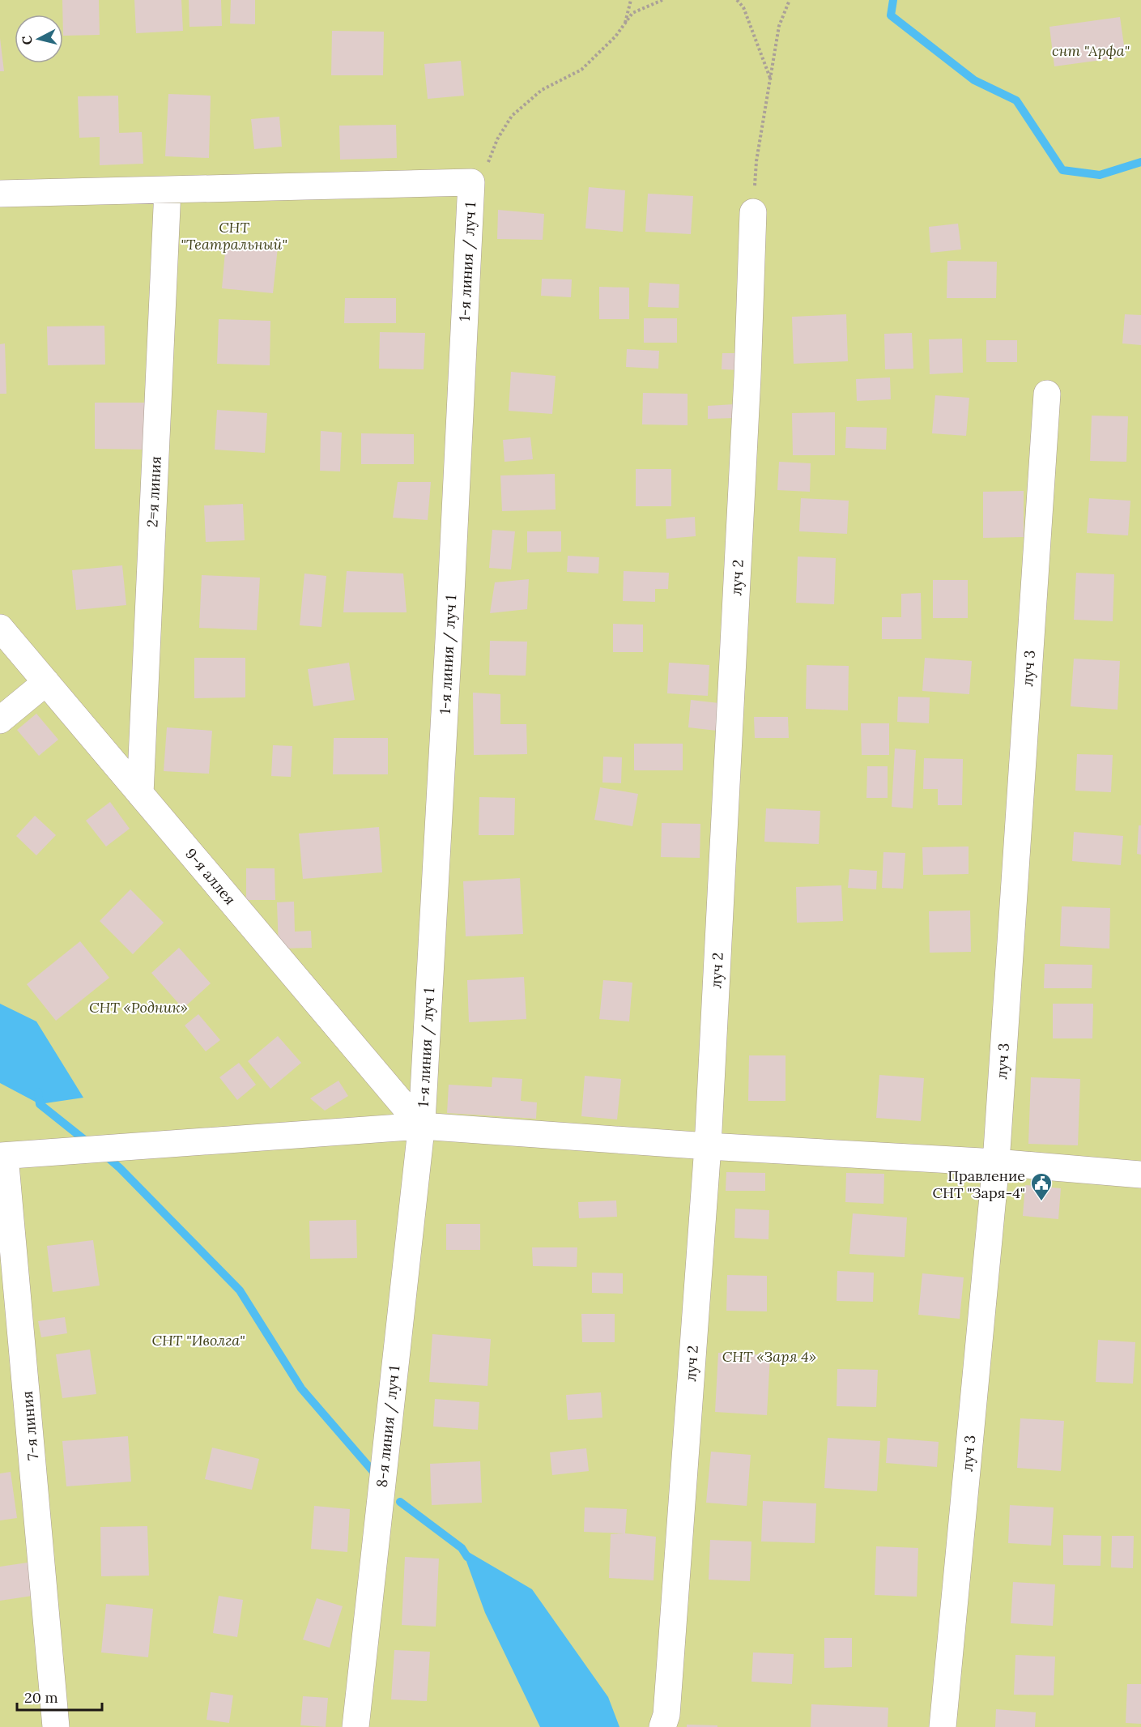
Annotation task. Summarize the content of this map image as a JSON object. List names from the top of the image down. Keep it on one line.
{"streets":{"street":["1-я линия / луч 1","2=я линия","луч 2","луч 3","9-я аллея","7-я линия","8-я линия / луч 1"]},"crossings":[["1-я линия / луч 1","9-я аллея"],["1-я линия / луч 1","8-я линия / луч 1"],["2=я линия","9-я аллея"],["9-я аллея","8-я линия / луч 1"]],"parks":["снт \"Арфа\"","СНТ \"Театральный\"","СНТ «Родник»","СНТ \"Иволга\"","СНТ «Заря 4»"],"places":{"public building":["Правление СНТ \"Заря-4\""]},"scale_bar":"20 m","north":"left"}
